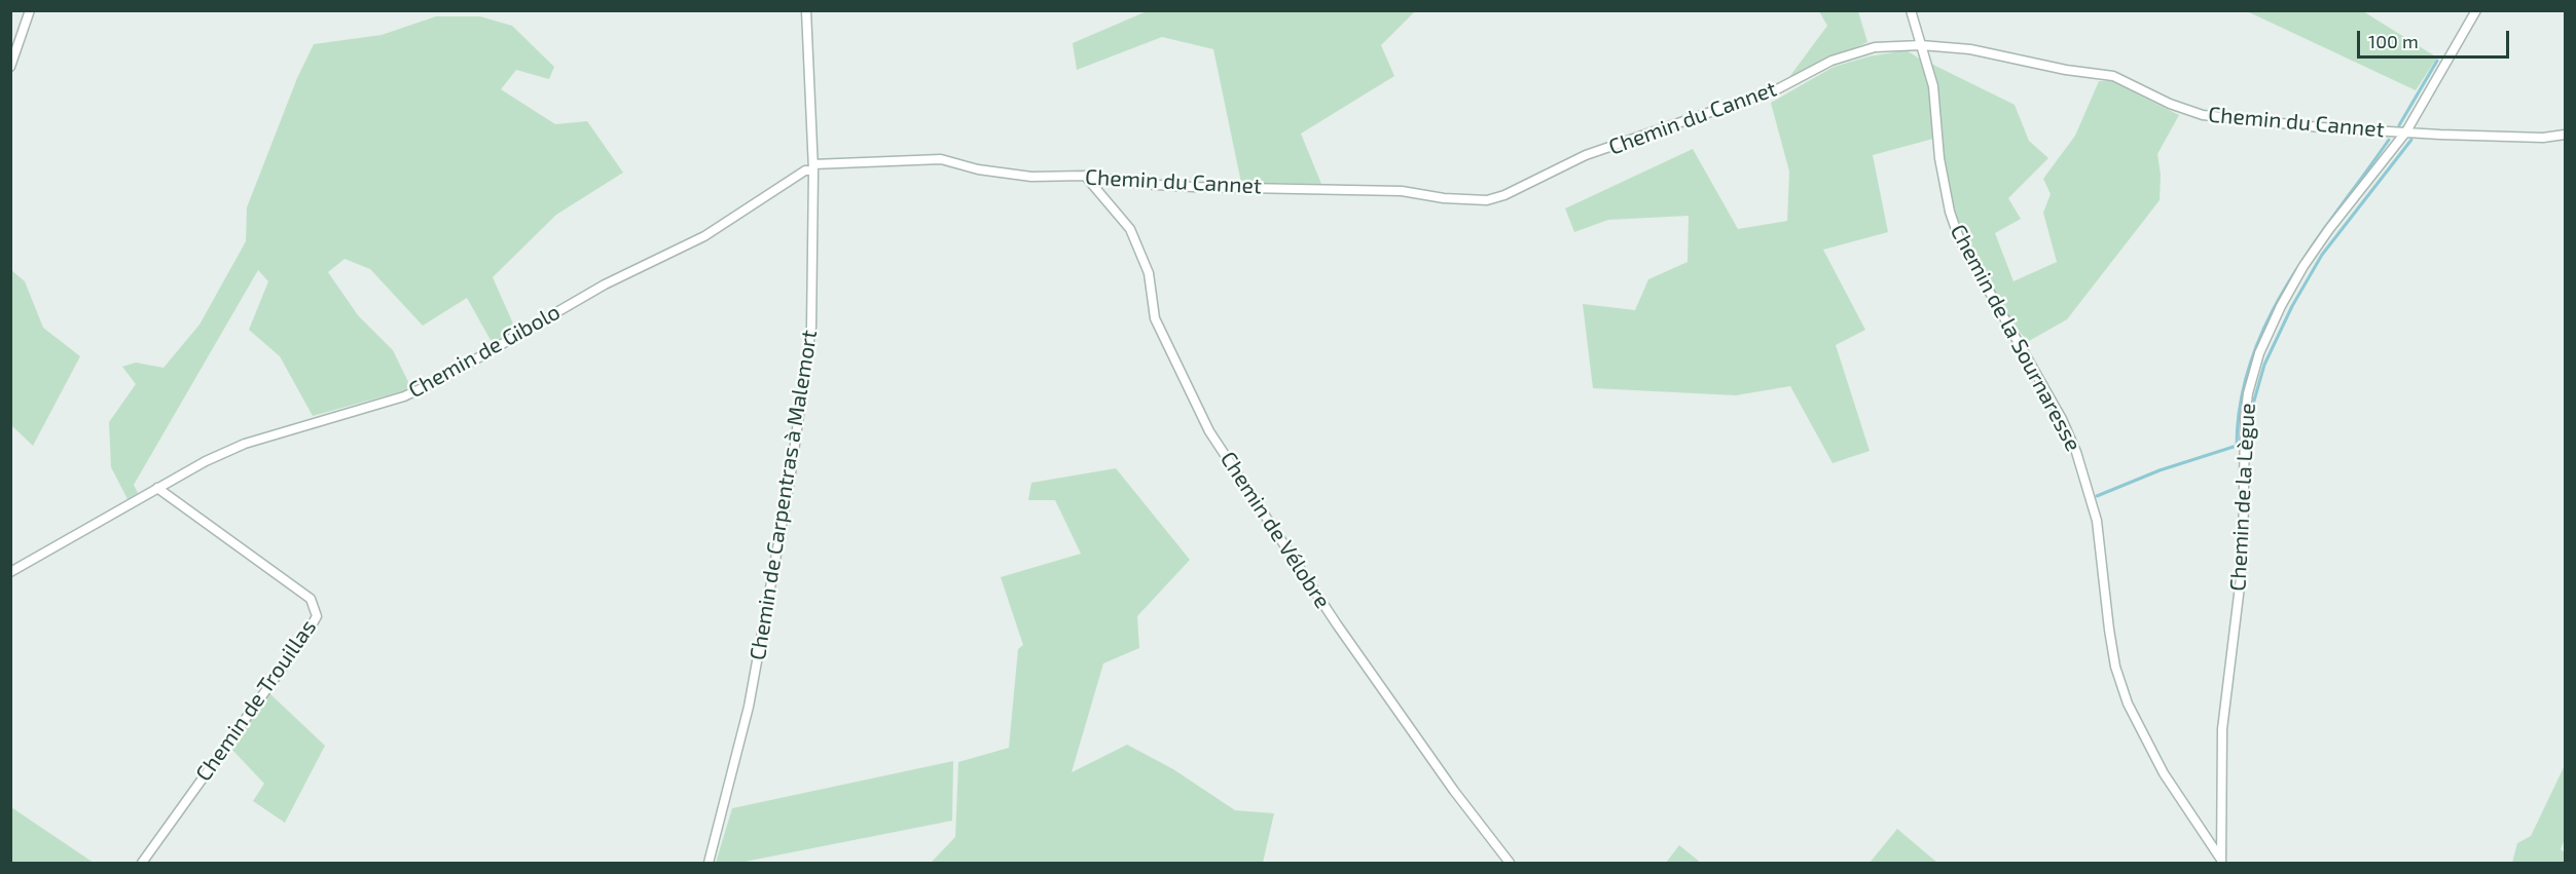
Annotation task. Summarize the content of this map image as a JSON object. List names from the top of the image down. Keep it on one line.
{"streets":{"street":["Chemin du Cannet","Chemin de la Sournaresse","Chemin de Gibolo","Chemin de Carpentras à Malemort","Chemin de la Lègue","Chemin de Vélobre","Chemin de Trouillas"]},"crossings":[["Chemin du Cannet","Chemin de la Sournaresse"],["Chemin du Cannet","Chemin de Gibolo"],["Chemin du Cannet","Chemin de Carpentras à Malemort"],["Chemin du Cannet","Chemin de la Lègue"],["Chemin du Cannet","Chemin de Vélobre"],["Chemin de la Sournaresse","Chemin de la Lègue"],["Chemin de Gibolo","Chemin de Carpentras à Malemort"],["Chemin de Gibolo","Chemin de Trouillas"]],"scale_bar":"100 m"}
